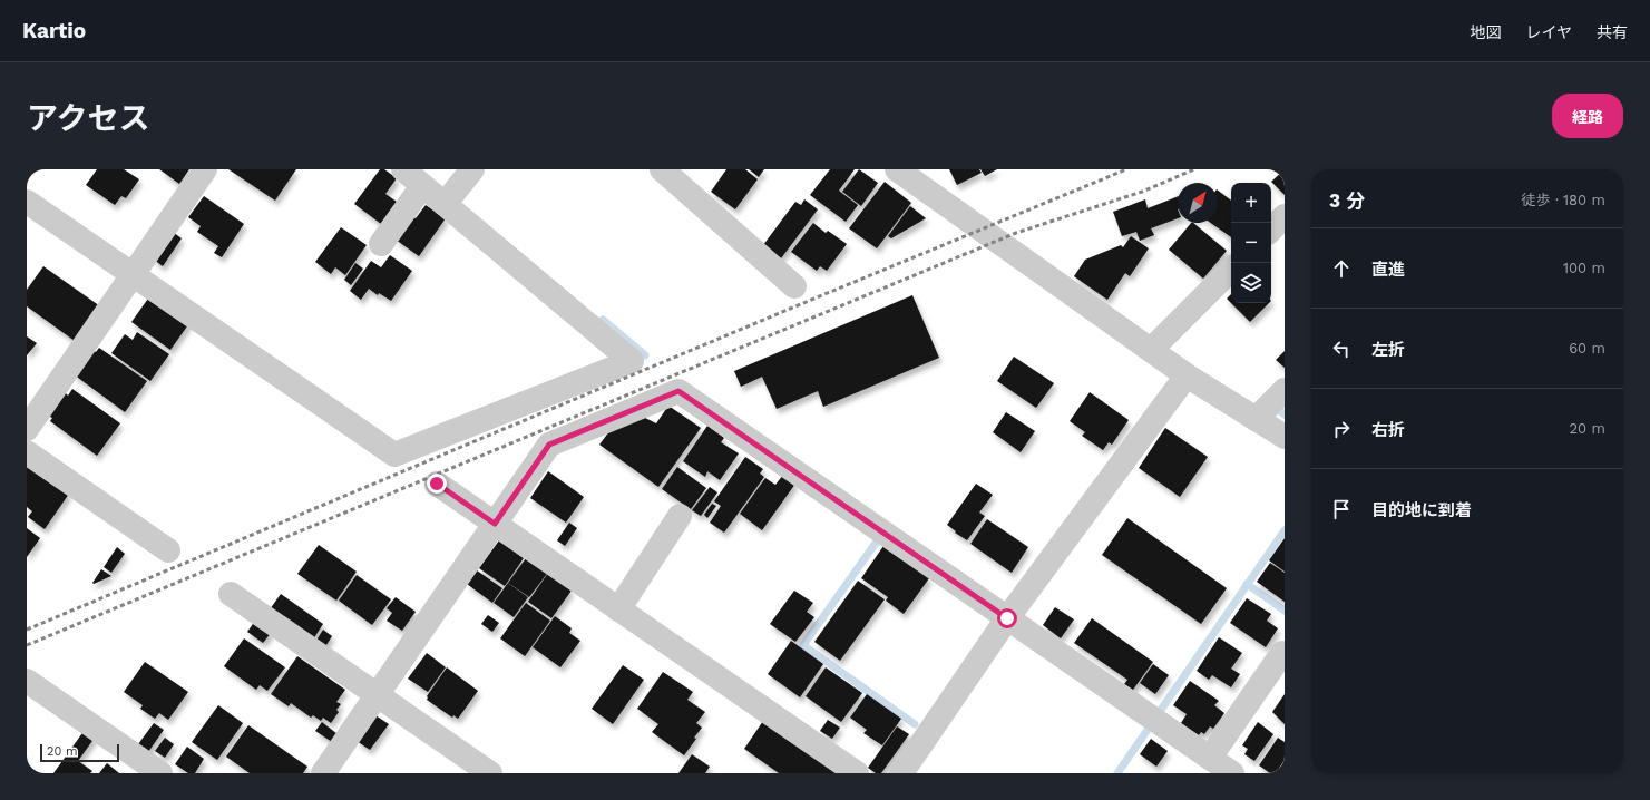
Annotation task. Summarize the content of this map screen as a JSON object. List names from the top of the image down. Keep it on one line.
{"scale_bar":"20 m","north":"top right","page":{"header":"Kartio","nav":["地図","レイヤ","共有"],"title":"アクセス","buttons":"経路","heading":["3 分","徒歩 · 180 m"],"map_buttons":["+","−"],"list":[["直進","100 m"],["左折","60 m"],["右折","20 m"],"目的地に到着"],"scale":"20 m"}}
